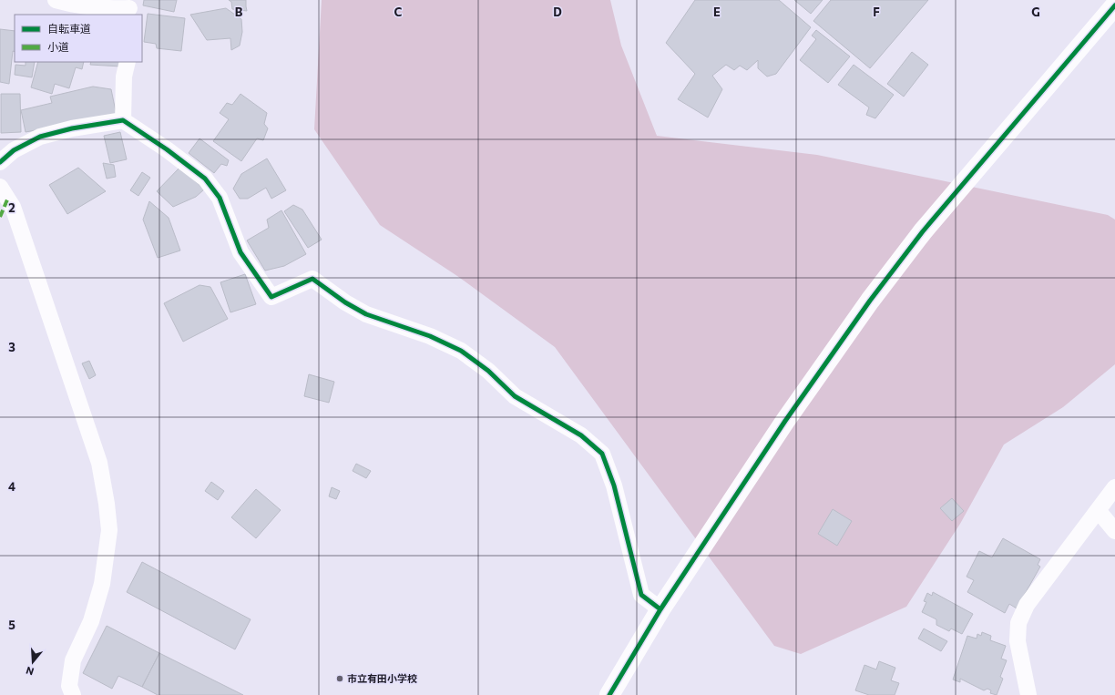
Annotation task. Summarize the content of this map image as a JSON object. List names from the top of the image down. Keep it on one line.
{"places":["市立有田小学校"],"legend":["自転車道","小道"],"north":"bottom","grid":{"columns":["B","C","D","E","F","G"],"rows":["2","3","4","5"]}}
